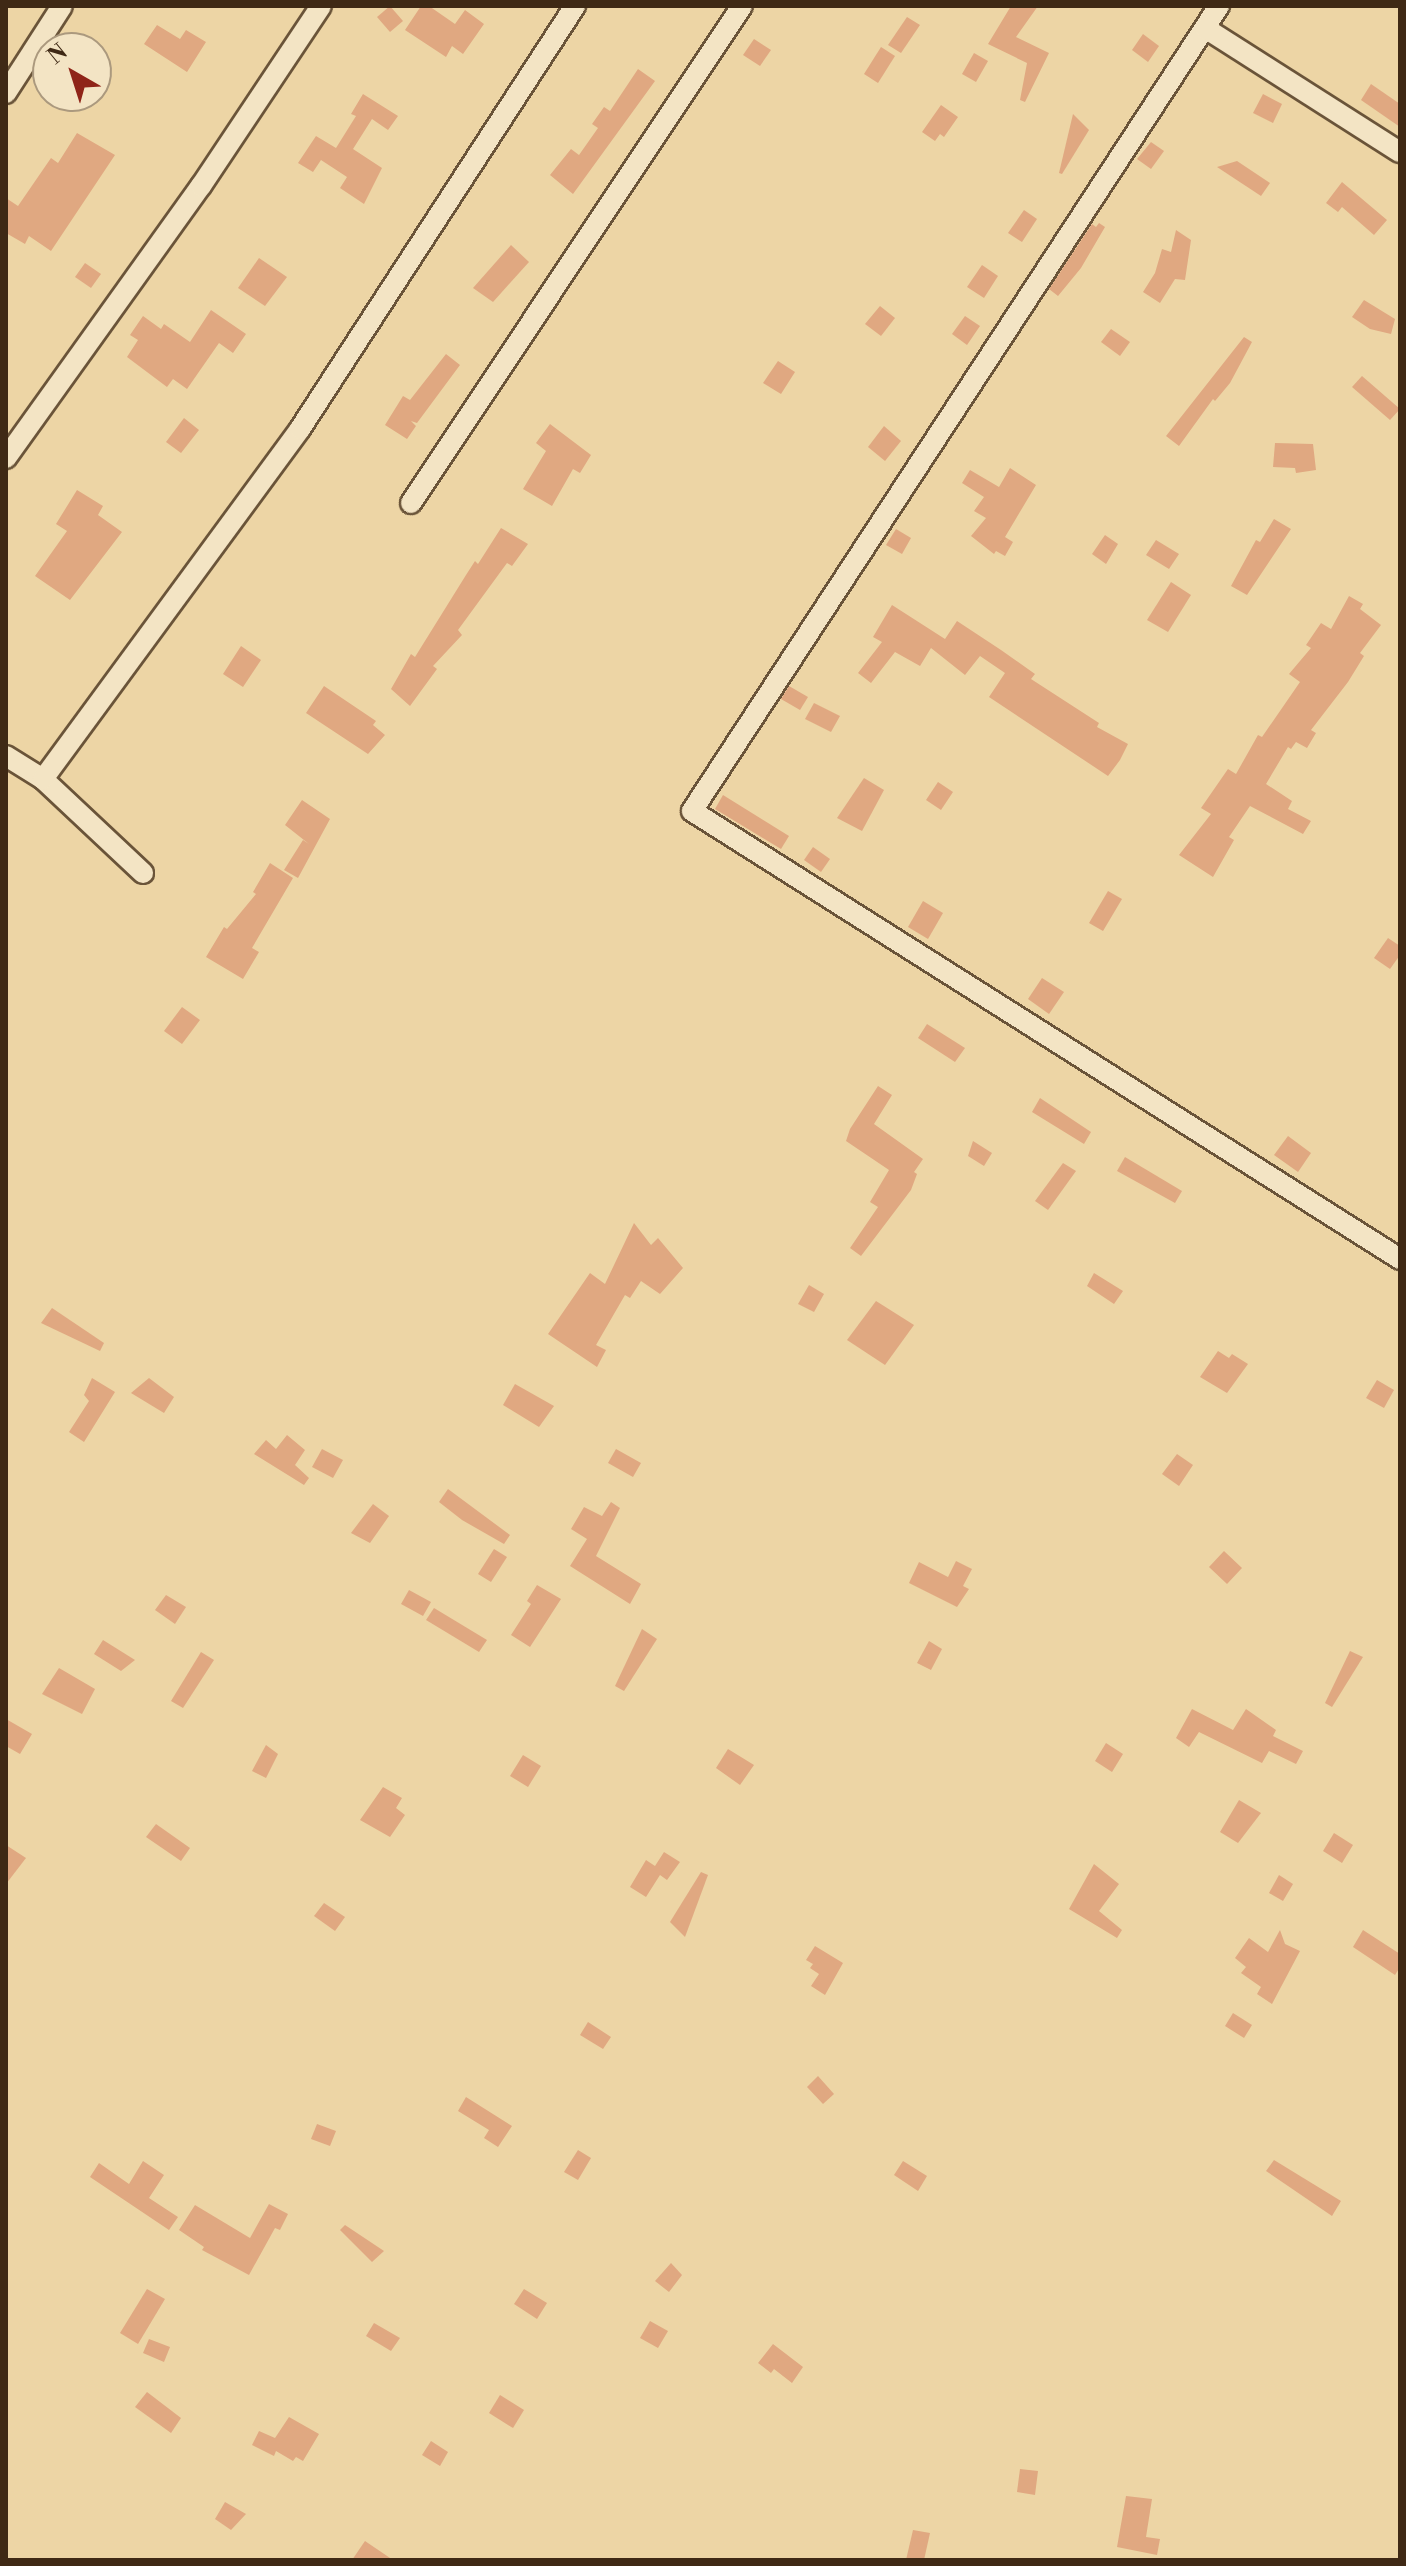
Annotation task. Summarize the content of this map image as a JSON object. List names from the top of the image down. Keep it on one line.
{"north":"top left"}
